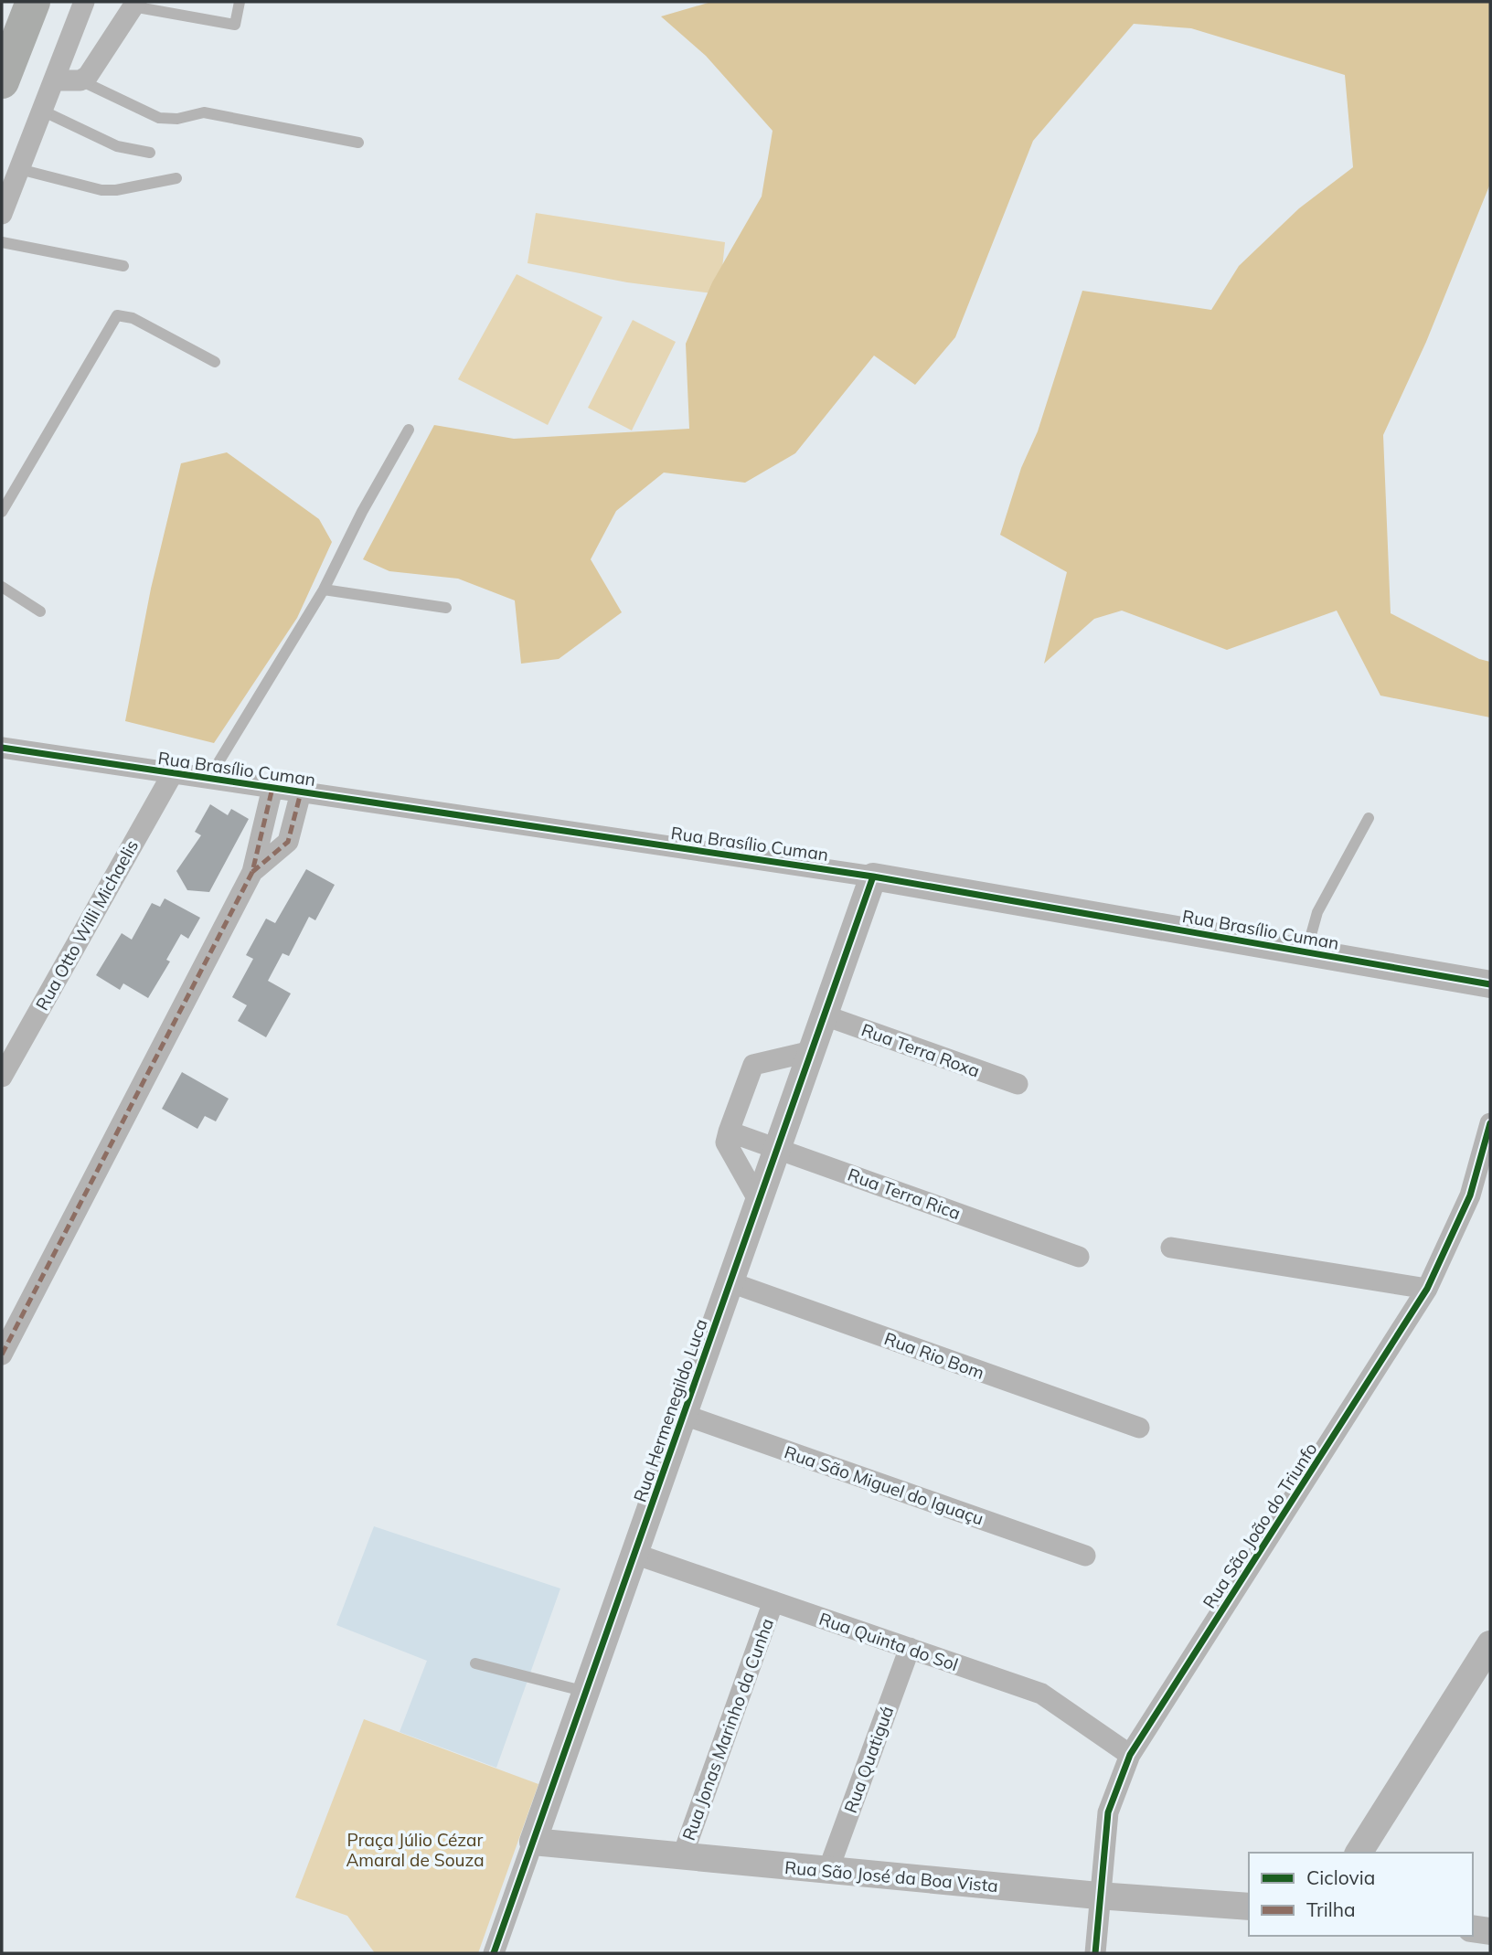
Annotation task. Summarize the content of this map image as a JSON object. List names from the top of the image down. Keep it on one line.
{"streets":{"street":["Rua Brasílio Cuman","Rua Otto Willi Michaelis","Rua Terra Roxa","Rua Terra Rica","Rua Rio Bom","Rua Hermenegildo Luca","Rua São Miguel do Iguaçu","Rua São João do Triunfo","Rua Quinta do Sol","Rua Jonas Marinho da Cunha","Rua Quatiguá","Rua São José da Boa Vista"]},"crossings":[["Rua Brasílio Cuman","Rua Otto Willi Michaelis"],["Rua Brasílio Cuman","Rua Hermenegildo Luca"],["Rua Terra Roxa","Rua Hermenegildo Luca"],["Rua Terra Rica","Rua Hermenegildo Luca"],["Rua Rio Bom","Rua Hermenegildo Luca"],["Rua Hermenegildo Luca","Rua São Miguel do Iguaçu"],["Rua Hermenegildo Luca","Rua Quinta do Sol"],["Rua Hermenegildo Luca","Rua São José da Boa Vista"],["Rua São João do Triunfo","Rua Quinta do Sol"],["Rua São João do Triunfo","Rua São José da Boa Vista"],["Rua Quinta do Sol","Rua Jonas Marinho da Cunha"],["Rua Quinta do Sol","Rua Quatiguá"],["Rua Jonas Marinho da Cunha","Rua São José da Boa Vista"],["Rua Quatiguá","Rua São José da Boa Vista"]],"parks":["Praça Júlio Cézar Amaral de Souza"],"legend":["Ciclovia","Trilha"]}
